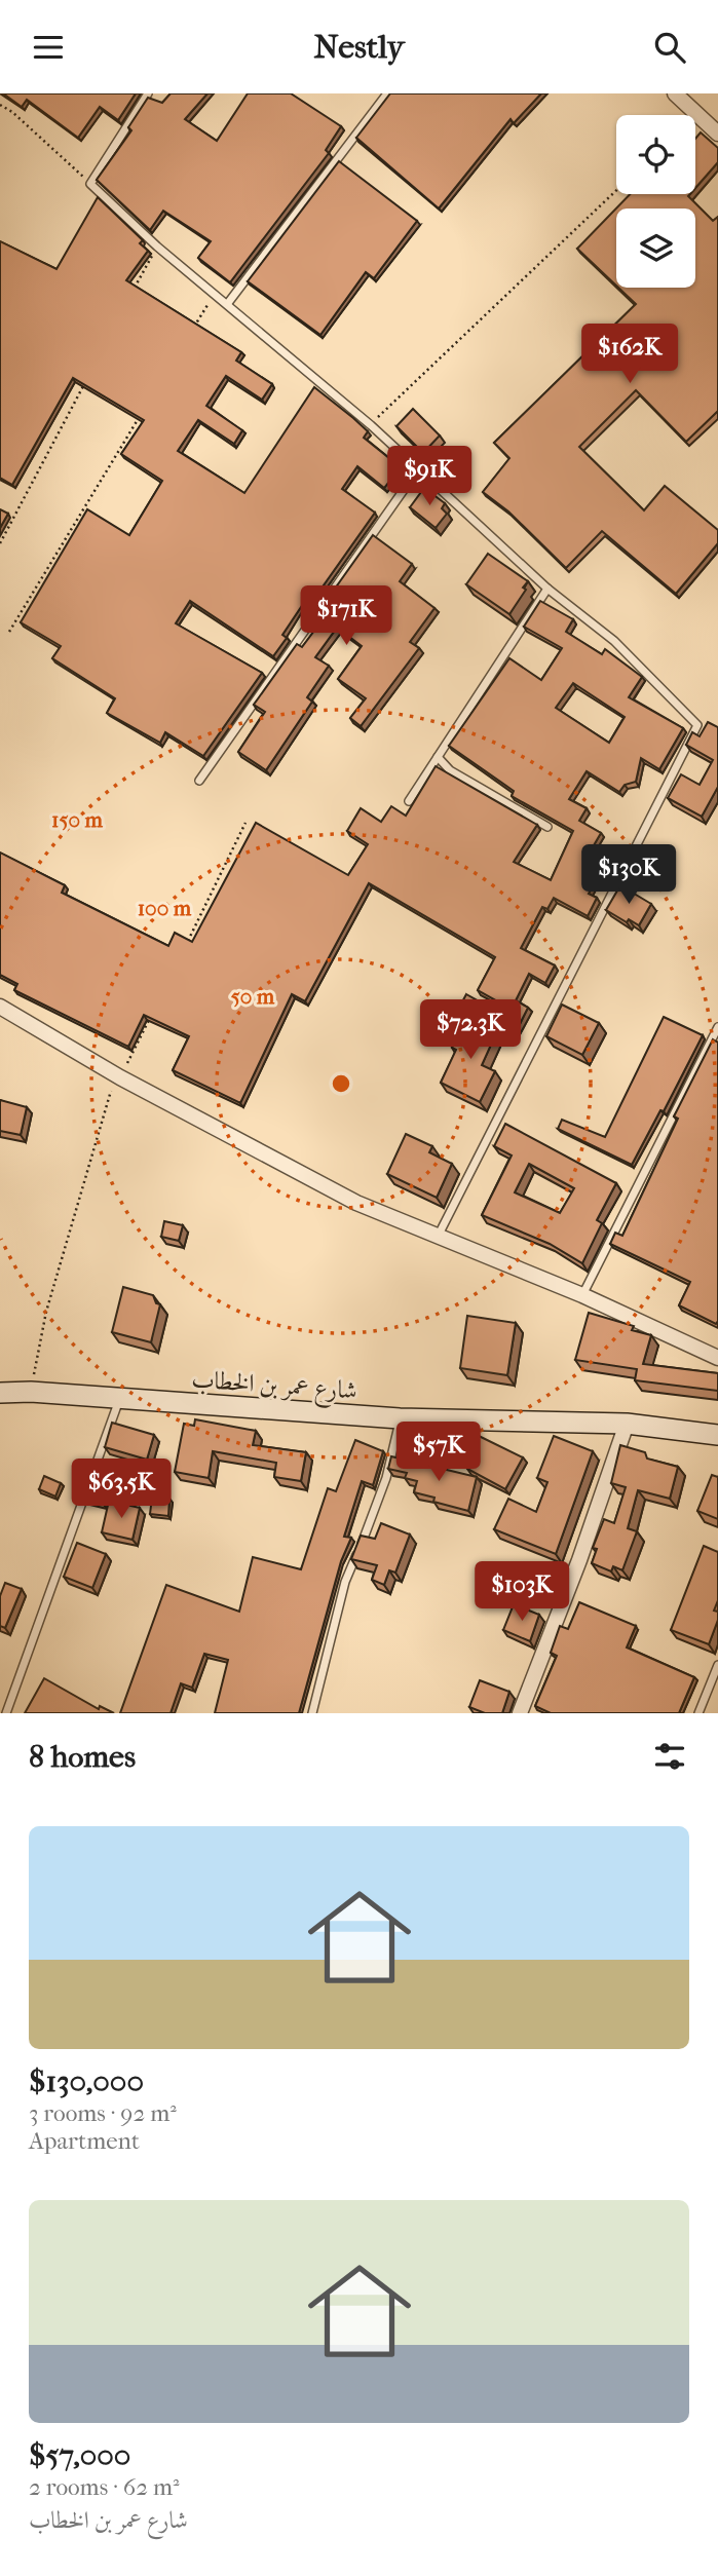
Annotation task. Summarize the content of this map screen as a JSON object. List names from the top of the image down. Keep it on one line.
{"streets":{"main road":["شارع عمر بن الخطاب"]},"page":{"header":"Nestly","price":["$162K","$91K","$171K","$130K","$72.3K","$57K","$63.5K","$103K"],"heading":"8 homes","list":[{"name":"$130,000","note":"3 rooms · 92 m² · Apartment"},{"name":"$57,000","note":"2 rooms · 62 m² · شارع عمر بن الخطاب"}]},"rings":["150 m","100 m","50 m"]}
